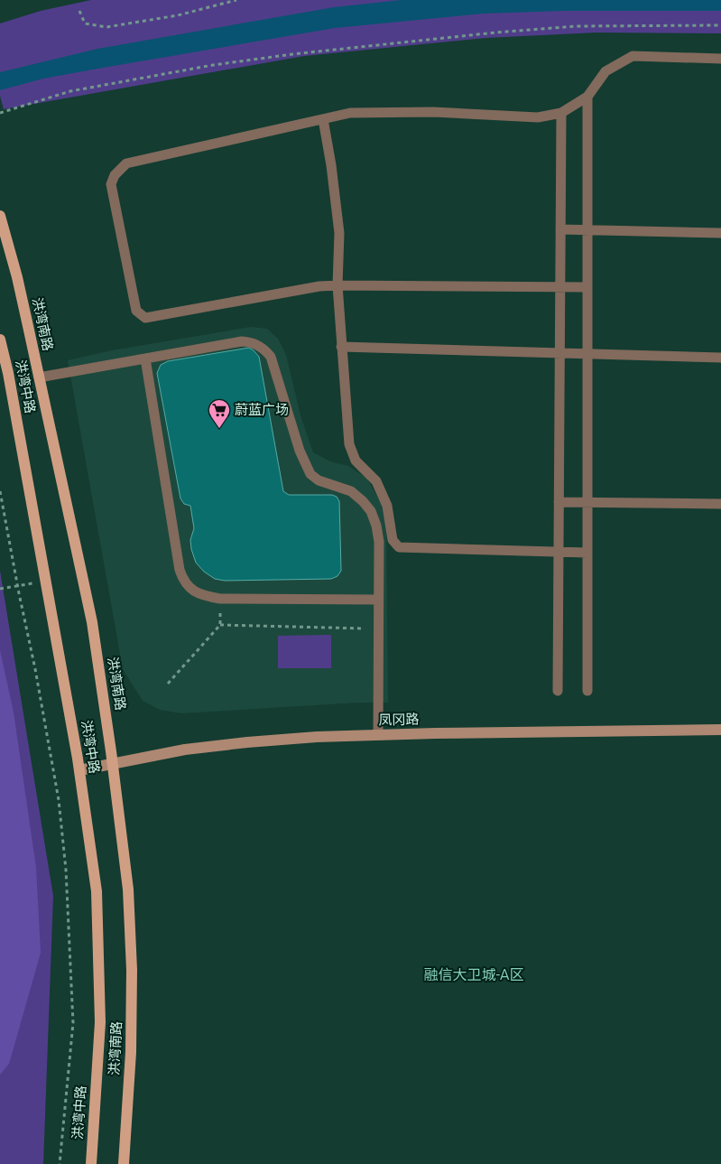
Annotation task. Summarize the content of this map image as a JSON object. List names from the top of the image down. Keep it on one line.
{"streets":{"main road":["洪湾南路","洪湾中路","凤冈路"]},"crossings":[["洪湾南路","凤冈路"],["洪湾中路","凤冈路"]],"districts":["融信大卫城-A区"],"places":{"supermarket":["蔚蓝广场"]}}
